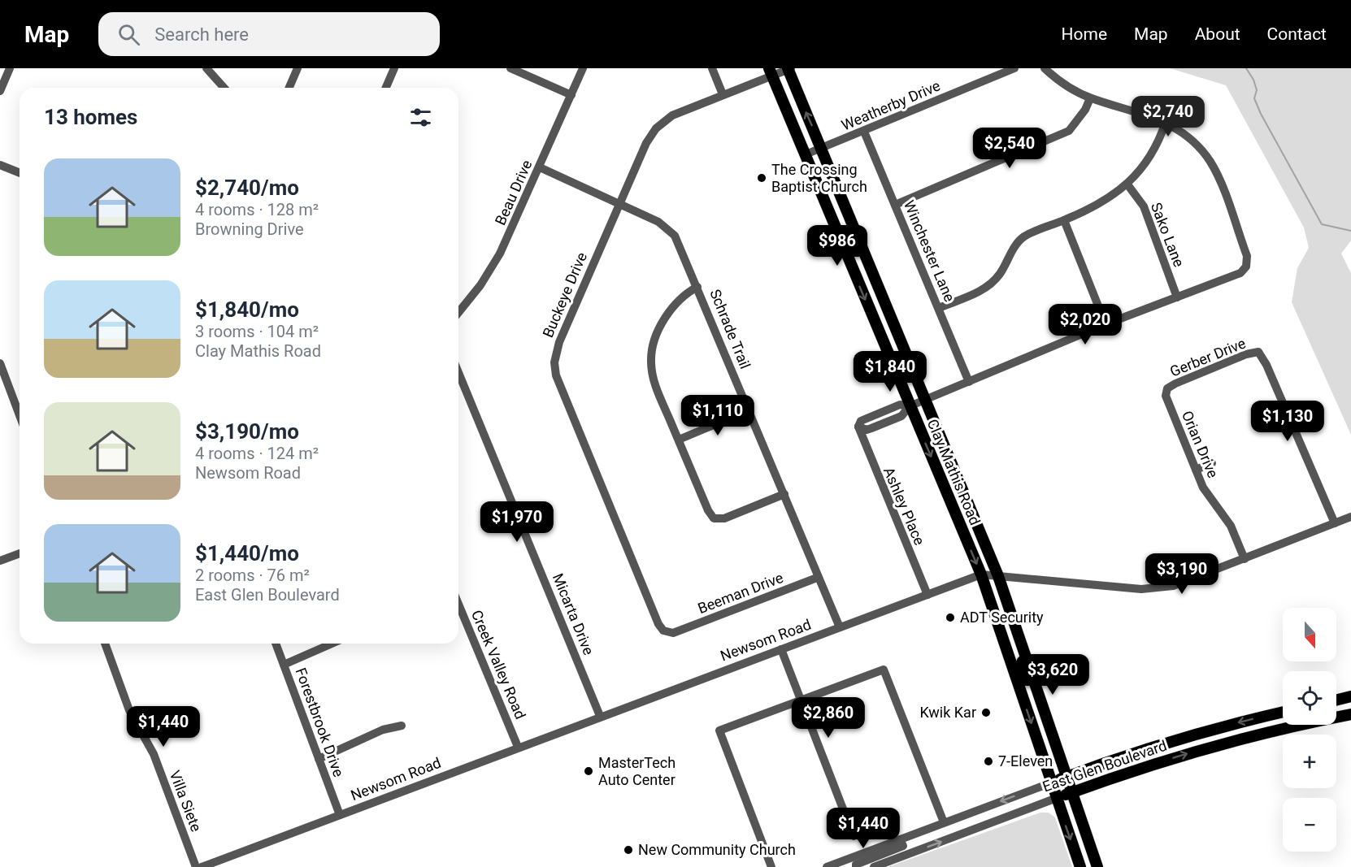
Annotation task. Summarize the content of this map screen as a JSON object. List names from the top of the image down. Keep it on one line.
{"streets":{"main road":["Clay Mathis Road","East Glen Boulevard"],"street":["Weatherby Drive","Beau Drive","Sako Lane","Winchester Lane","Buckeye Drive","Schrade Trail","Gerber Drive","Orian Drive","Ashley Place","Beeman Drive","Micarta Drive","Newsom Road","Creek Valley Road","Forestbrook Drive","Villa Siete"]},"crossings":[["Weatherby Drive","Winchester Lane"],["Weatherby Drive","Clay Mathis Road"],["Beau Drive","Schrade Trail"],["Buckeye Drive","Schrade Trail"],["Buckeye Drive","Clay Mathis Road"],["Buckeye Drive","Beeman Drive"],["Schrade Trail","Beeman Drive"],["Schrade Trail","Newsom Road"],["Gerber Drive","Orian Drive"],["Gerber Drive","Newsom Road"],["Orian Drive","Newsom Road"],["Clay Mathis Road","Newsom Road"],["Clay Mathis Road","East Glen Boulevard"],["Ashley Place","Newsom Road"],["Micarta Drive","Newsom Road"],["Newsom Road","Creek Valley Road"],["Newsom Road","Forestbrook Drive"]],"places":["The Crossing Baptist Church","ADT Security","Kwik Kar","7-Eleven","MasterTech Auto Center","New Community Church"],"north":"bottom","page":{"header":"Map","search":"Search here","nav":["Home","Map","About","Contact"],"heading":"13 homes","price":["$2,740","$2,540","$986","$2,020","$1,840","$1,110","$1,130","$1,970","$3,190","$3,620","$2,860","$1,440","$1,440"],"list":[{"name":"$2,740/mo","note":"4 rooms · 128 m² · Browning Drive"},{"name":"$1,840/mo","note":"3 rooms · 104 m² · Clay Mathis Road"},{"name":"$3,190/mo","note":"4 rooms · 124 m² · Newsom Road"},{"name":"$1,440/mo","note":"2 rooms · 76 m² · East Glen Boulevard"}],"map_buttons":["+","−"]}}
